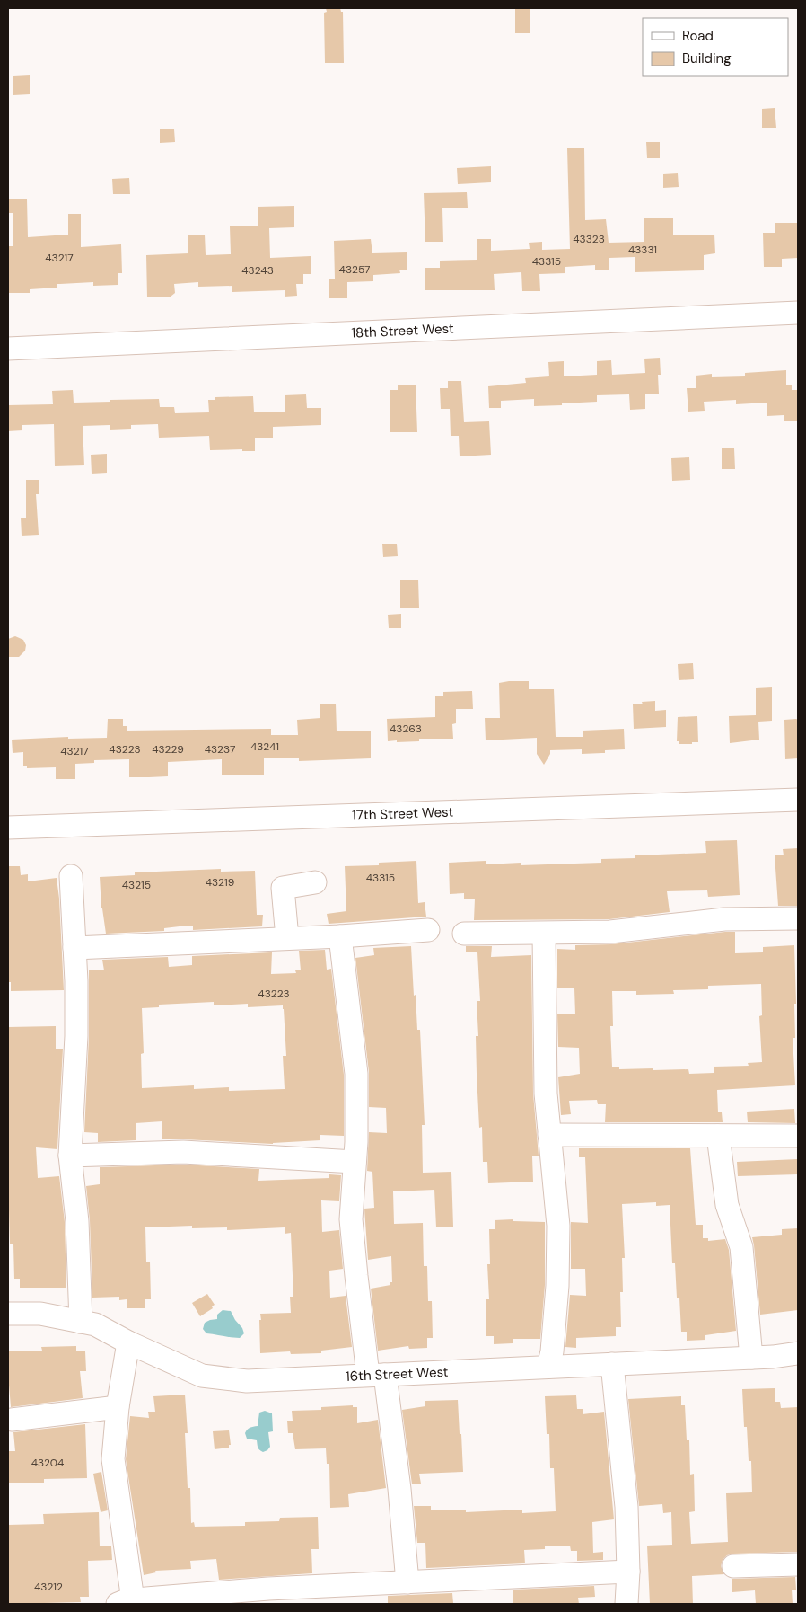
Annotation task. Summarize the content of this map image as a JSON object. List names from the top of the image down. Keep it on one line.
{"streets":{"street":["18th Street West","17th Street West","16th Street West"]},"house_numbers":["43323","43331","43217","43315","43257","43243","43263","43241","43223","43229","43237","43217","43315","43219","43215","43223","43204","43212"],"legend":["Road","Building"]}
